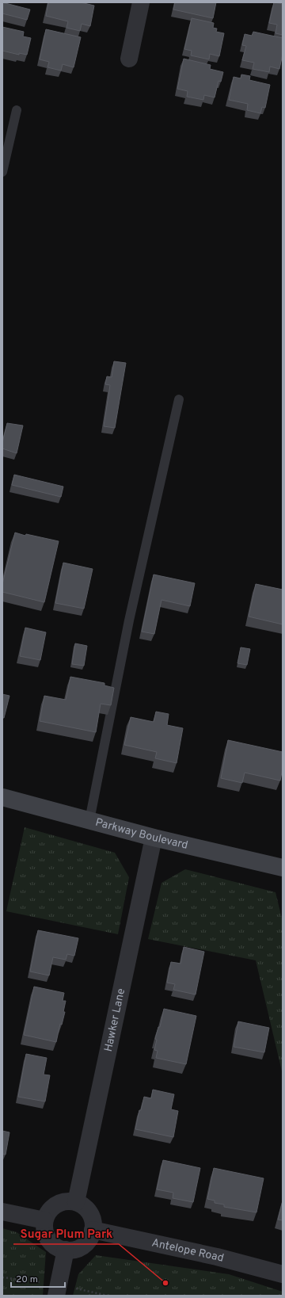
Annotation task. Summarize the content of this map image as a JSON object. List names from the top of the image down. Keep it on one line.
{"streets":{"street":["Parkway Boulevard","Hawker Lane","Antelope Road"]},"crossings":[["Parkway Boulevard","Hawker Lane"],["Hawker Lane","Antelope Road"]],"places":["Sugar Plum Park"],"scale_bar":"20 m"}
